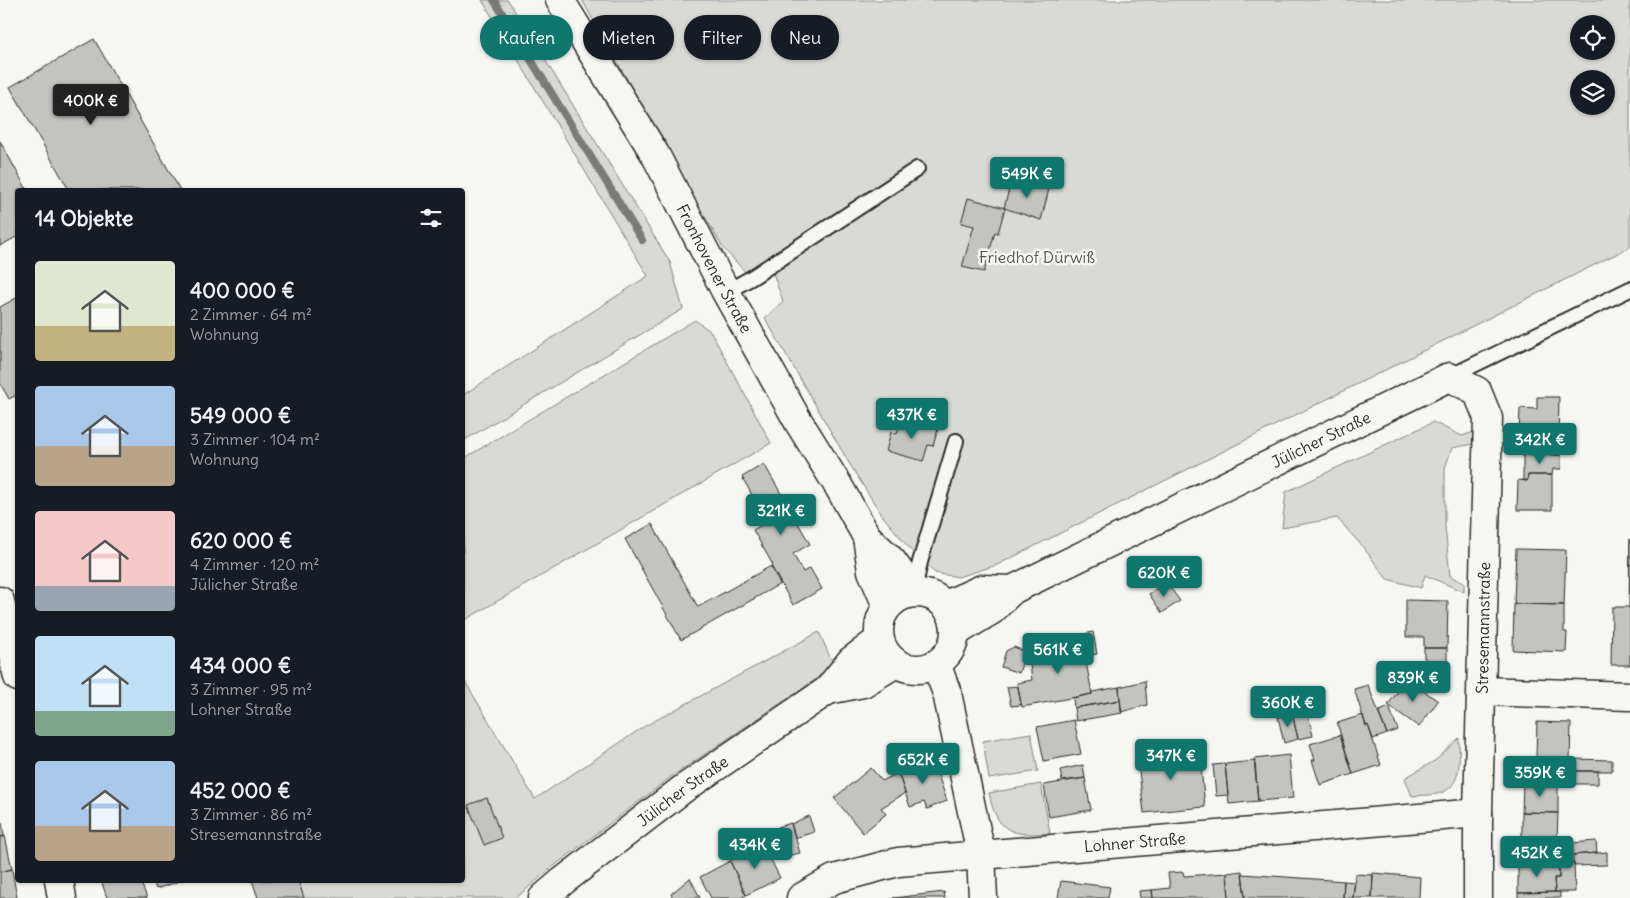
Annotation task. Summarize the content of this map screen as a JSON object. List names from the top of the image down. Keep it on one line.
{"streets":{"street":["Fronhovener Straße","Jülicher Straße","Stresemannstraße","Lohner Straße"]},"crossings":[["Fronhovener Straße","Jülicher Straße"],["Jülicher Straße","Stresemannstraße"],["Stresemannstraße","Lohner Straße"]],"parks":["Friedhof Dürwiß"],"page":{"chip":["Kaufen","Mieten","Filter","Neu"],"price":["400K €","549K €","437K €","342K €","321K €","620K €","561K €","839K €","360K €","347K €","652K €","359K €","434K €","452K €"],"heading":"14 Objekte","list":[{"name":"400 000 €","note":"2 Zimmer · 64 m² · Wohnung"},{"name":"549 000 €","note":"3 Zimmer · 104 m² · Wohnung"},{"name":"620 000 €","note":"4 Zimmer · 120 m² · Jülicher Straße"},{"name":"434 000 €","note":"3 Zimmer · 95 m² · Lohner Straße"},{"name":"452 000 €","note":"3 Zimmer · 86 m² · Stresemannstraße"}]}}
